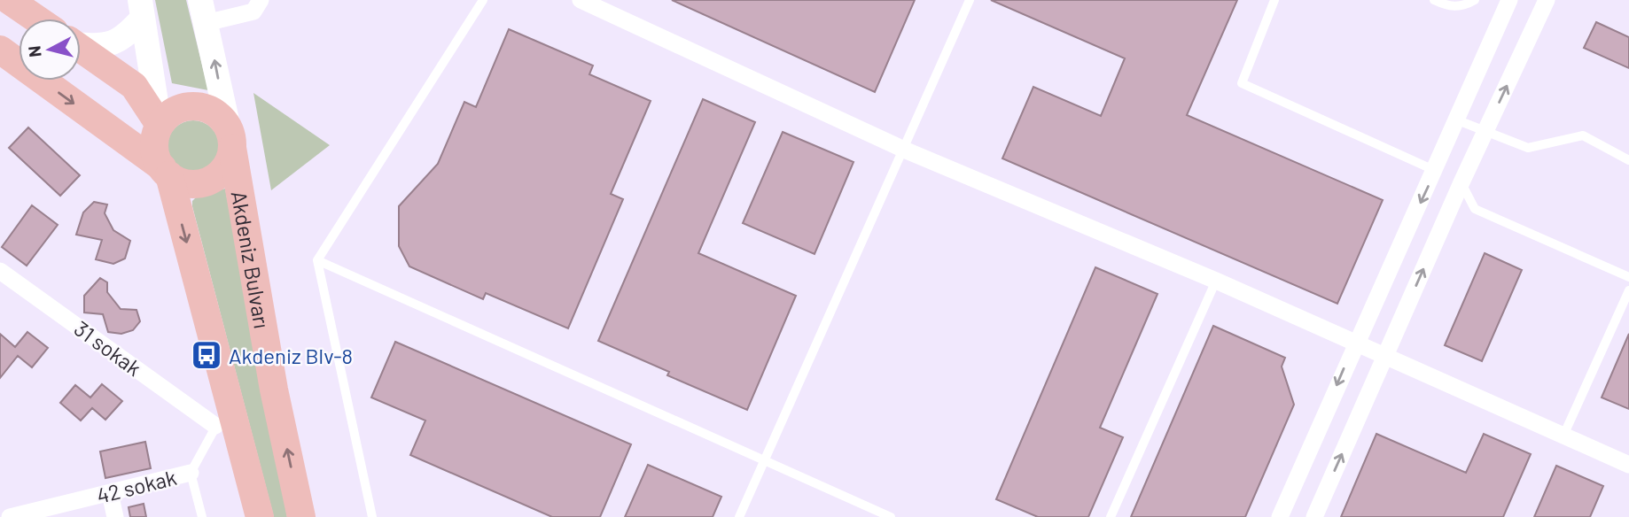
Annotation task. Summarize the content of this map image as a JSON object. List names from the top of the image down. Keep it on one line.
{"streets":{"main road":["Akdeniz Bulvarı"],"street":["31 sokak","42 sokak"]},"places":{"bus stop":["Akdeniz Blv-8"]},"north":"left"}
